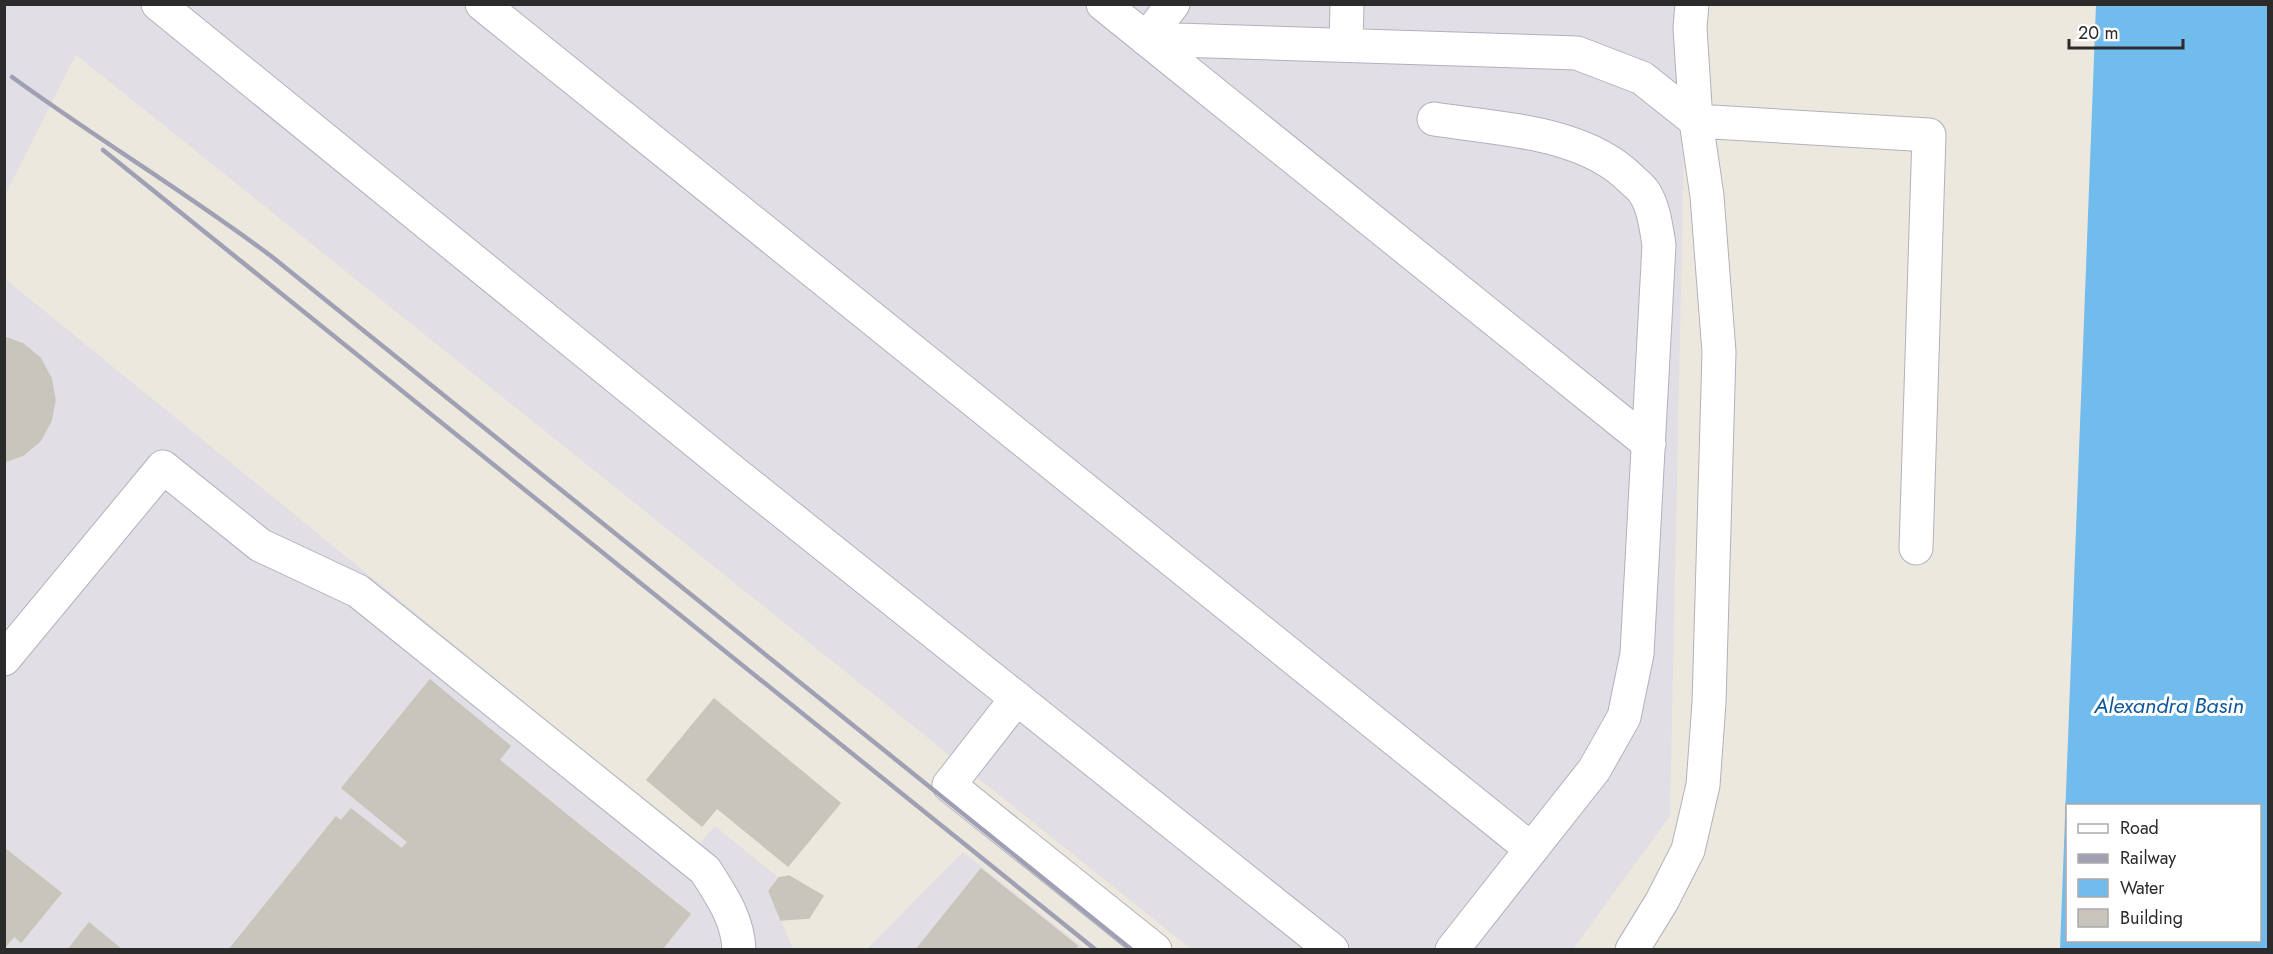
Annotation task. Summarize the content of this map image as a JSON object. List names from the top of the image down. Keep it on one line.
{"water":["Alexandra Basin"],"legend":["Road","Railway","Water","Building"],"scale_bar":"20 m"}
